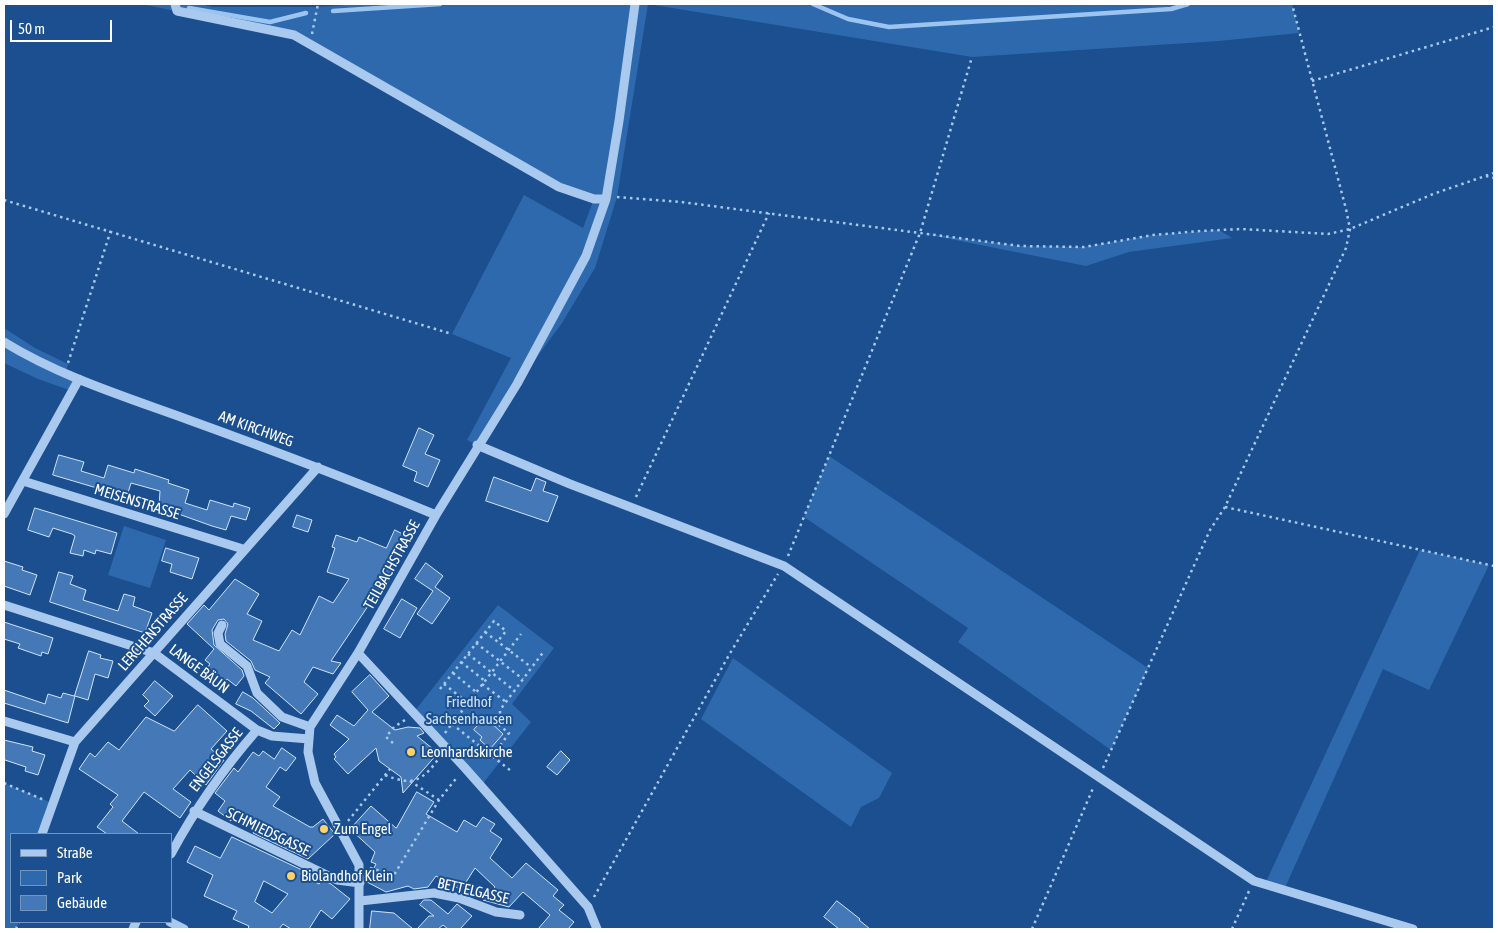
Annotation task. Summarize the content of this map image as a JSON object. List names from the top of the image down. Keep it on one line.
{"streets":{"street":["AM KIRCHWEG","MEISENSTRASSE","TEILBACHSTRASSE","LERCHENSTRASSE","LANGE BÄUN","ENGELSGASSE","SCHMIEDSGASSE","BETTELGASSE"]},"crossings":[["AM KIRCHWEG","TEILBACHSTRASSE"],["AM KIRCHWEG","LERCHENSTRASSE"],["MEISENSTRASSE","LERCHENSTRASSE"],["TEILBACHSTRASSE","ENGELSGASSE"],["TEILBACHSTRASSE","SCHMIEDSGASSE"],["TEILBACHSTRASSE","BETTELGASSE"],["LERCHENSTRASSE","LANGE BÄUN"],["LANGE BÄUN","ENGELSGASSE"],["ENGELSGASSE","SCHMIEDSGASSE"]],"parks":["Friedhof Sachsenhausen"],"places":["Leonhardskirche","Zum Engel","Biolandhof Klein"],"legend":["Straße","Park","Gebäude"],"scale_bar":"50 m"}
